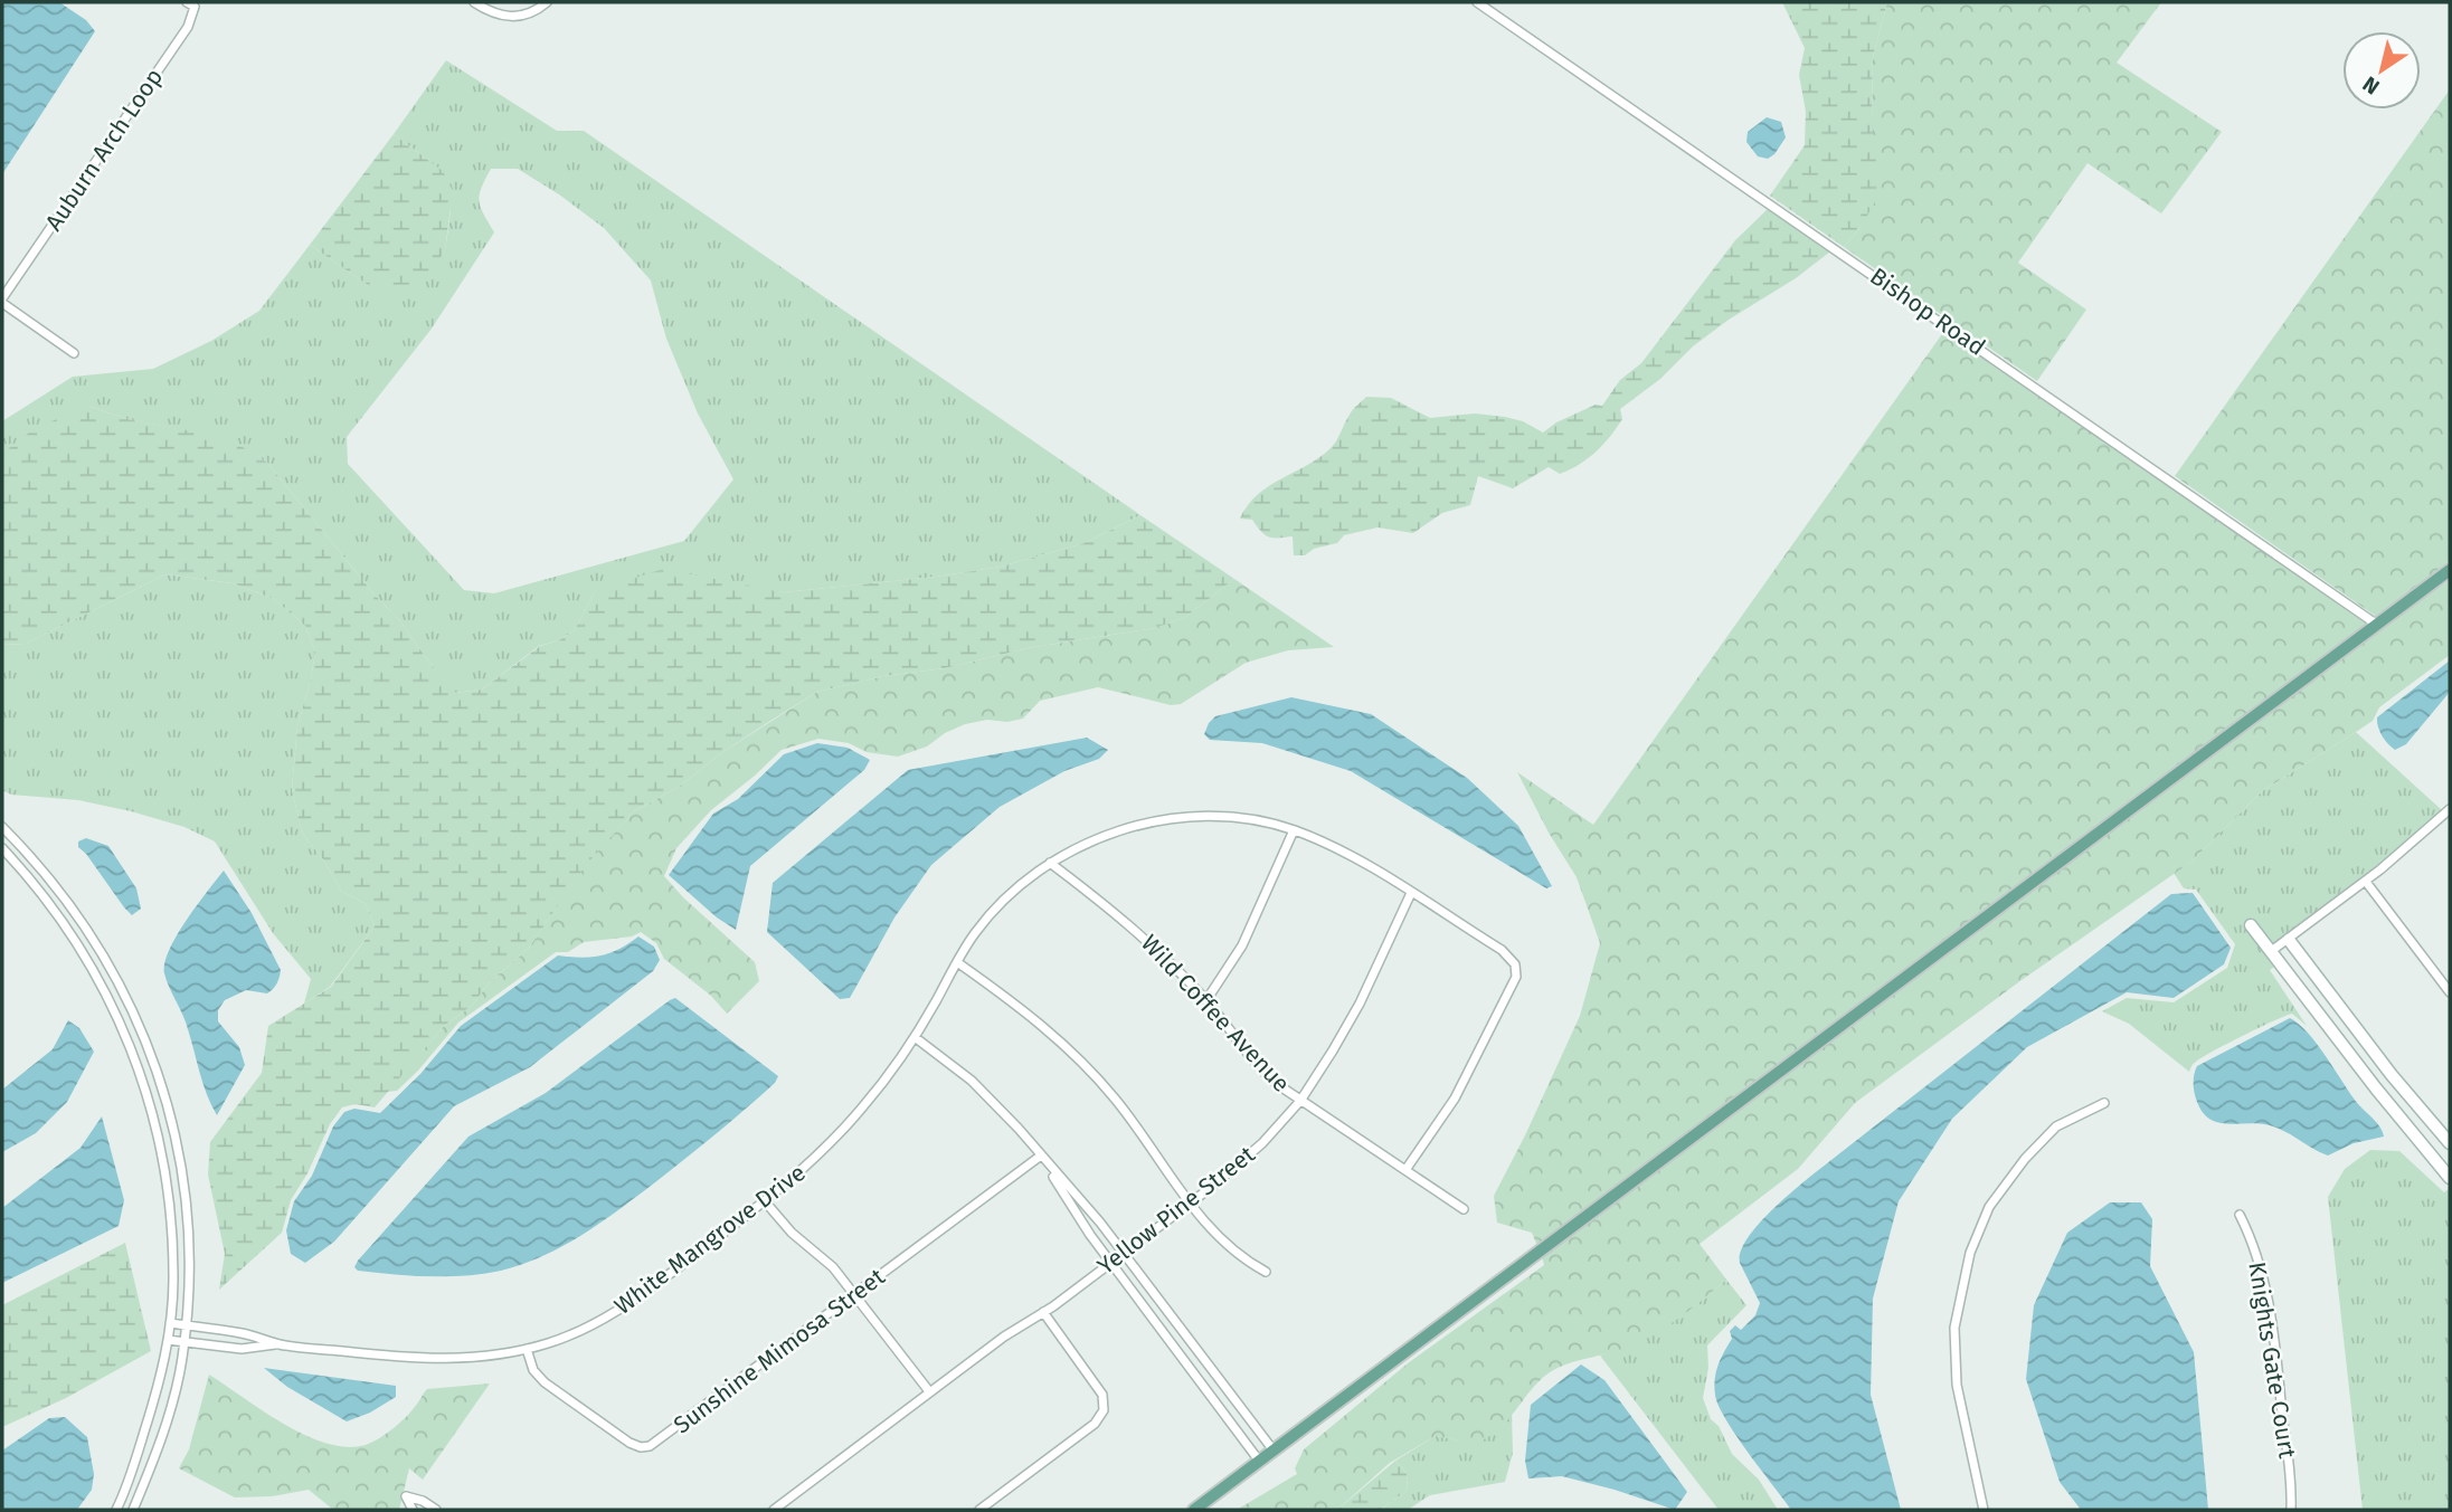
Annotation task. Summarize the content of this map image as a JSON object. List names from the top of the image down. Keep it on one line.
{"streets":{"street":["Auburn Arch Loop","Bishop Road","Wild Coffee Avenue","Yellow Pine Street","White Mangrove Drive","Sunshine Mimosa Street","Knights Gate Court"]},"crossings":[["Wild Coffee Avenue","Yellow Pine Street"],["Wild Coffee Avenue","White Mangrove Drive"],["Yellow Pine Street","White Mangrove Drive"],["White Mangrove Drive","Sunshine Mimosa Street"]],"north":"bottom left"}
